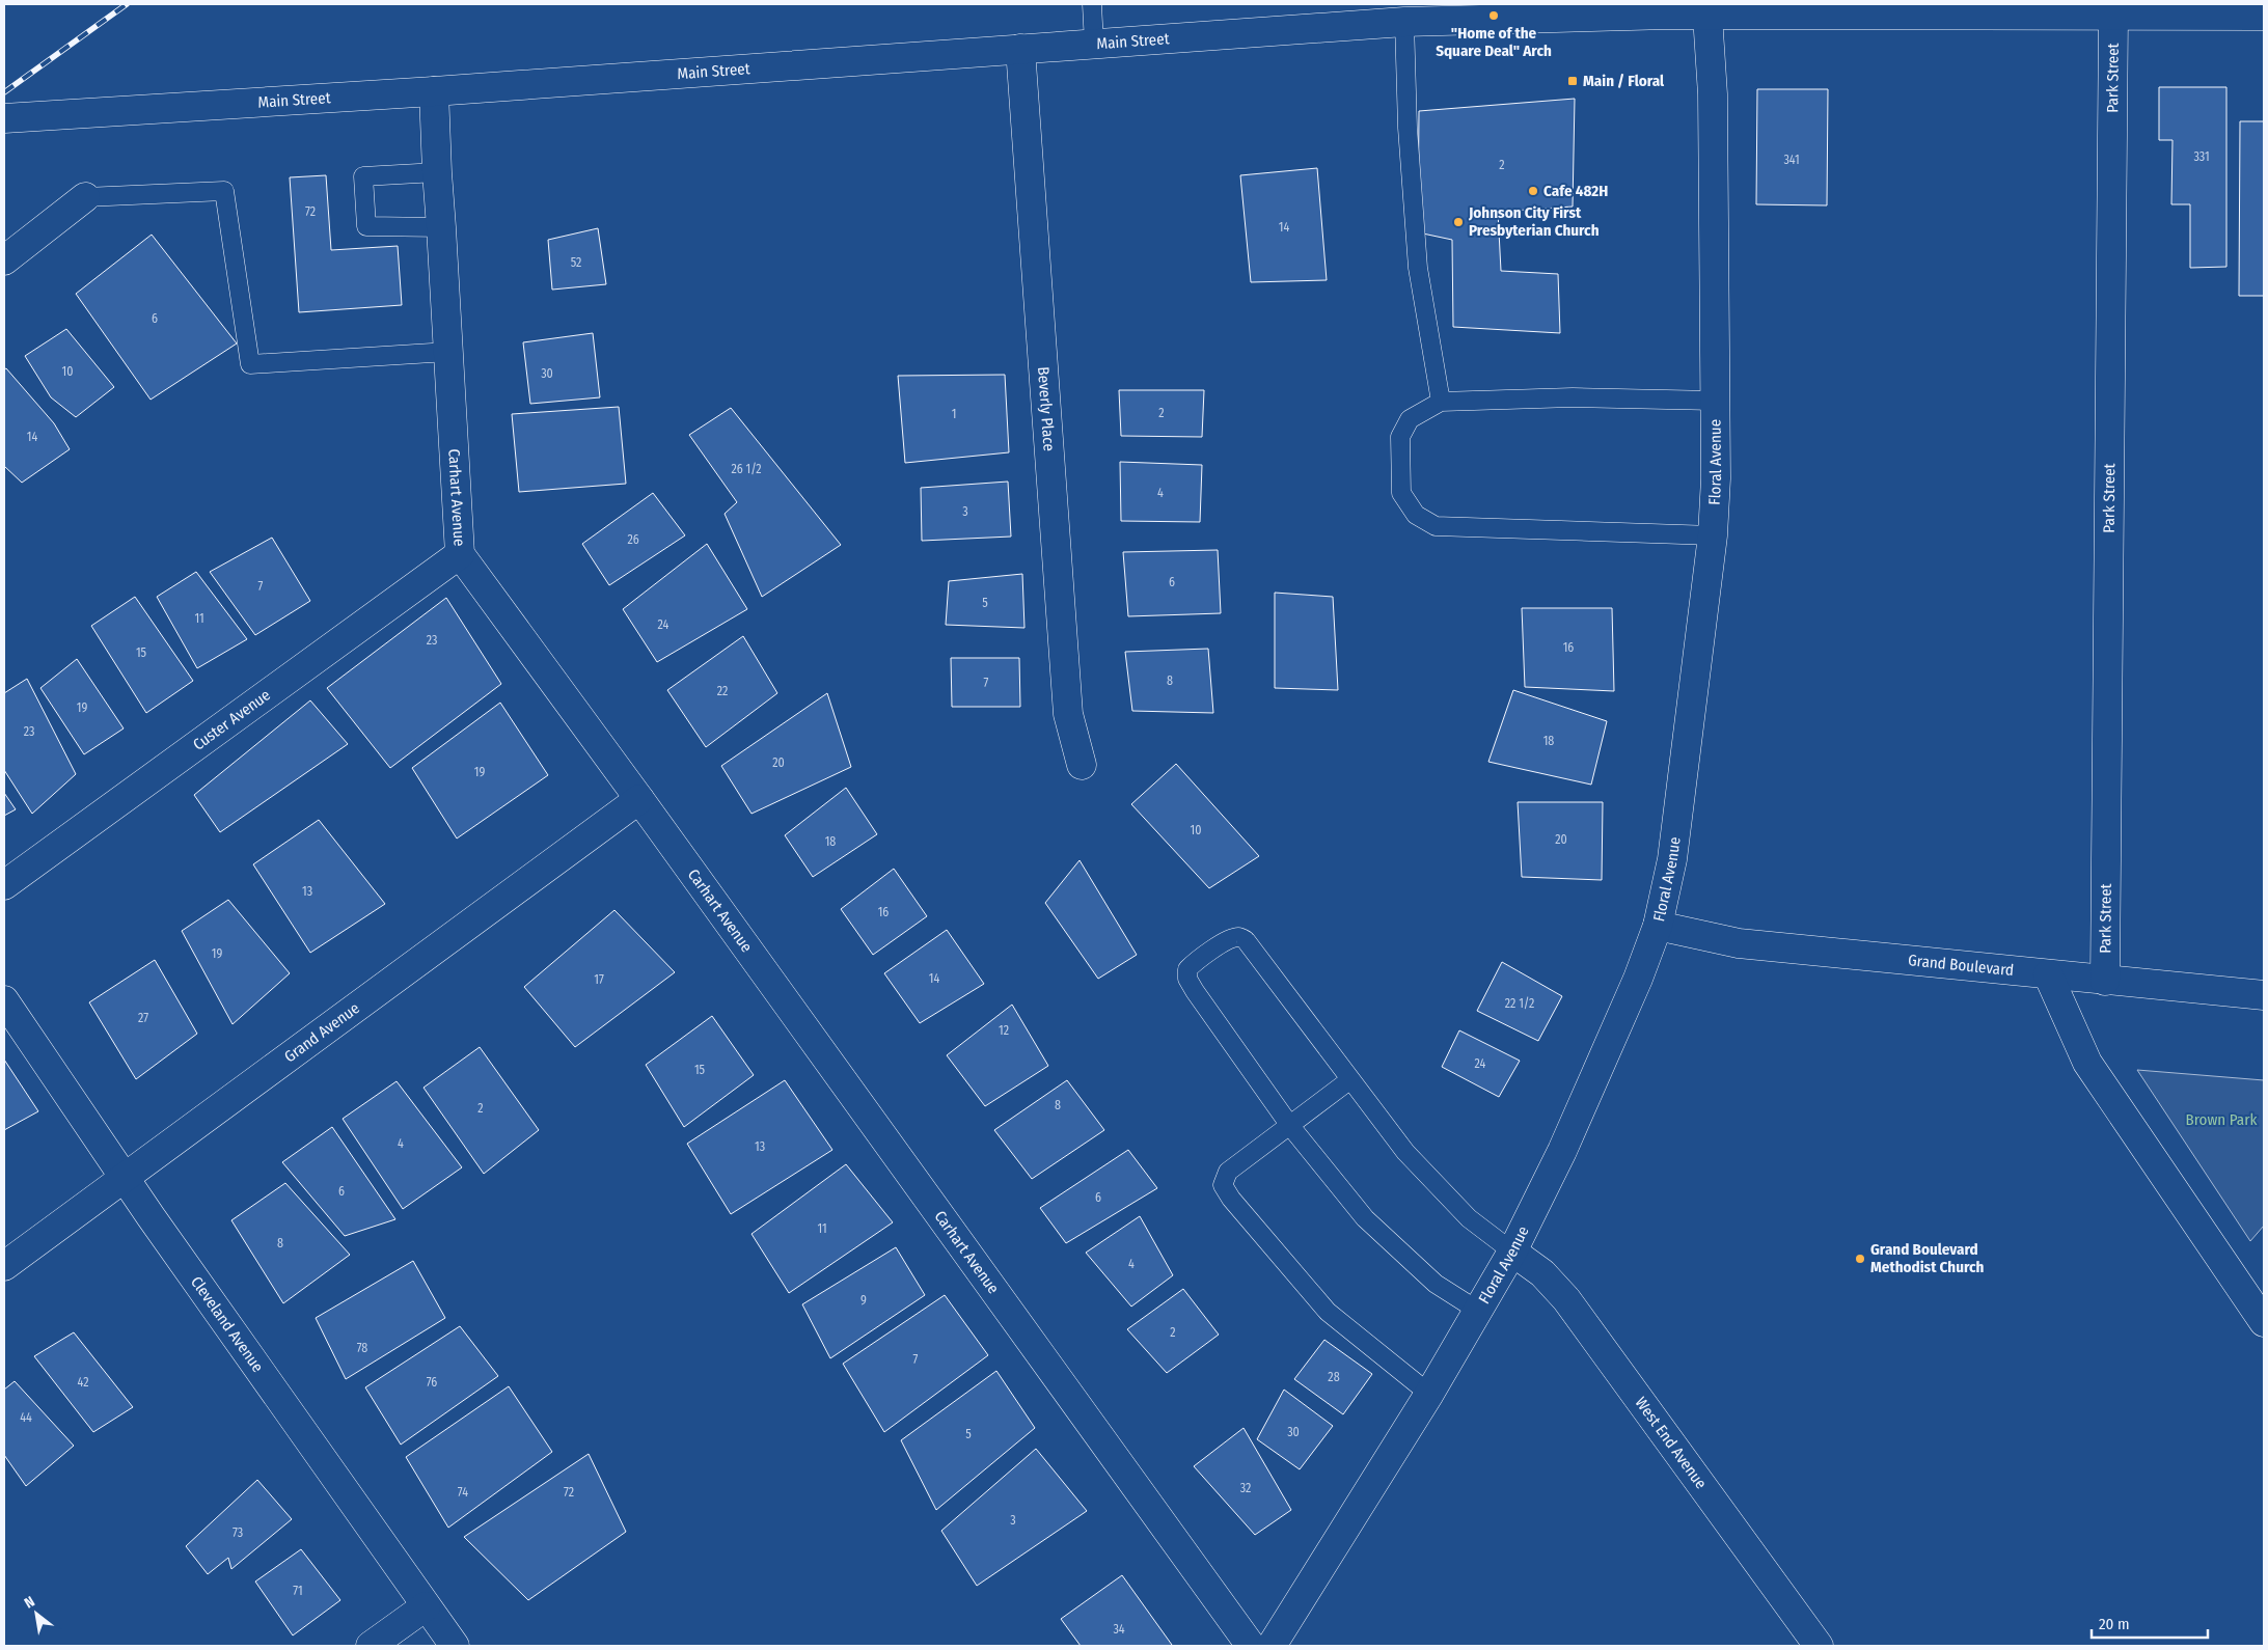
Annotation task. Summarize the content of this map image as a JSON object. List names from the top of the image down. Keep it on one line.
{"streets":{"street":["Main Street","Park Street","Beverly Place","Floral Avenue","Carhart Avenue","Custer Avenue","Grand Boulevard","Grand Avenue","Cleveland Avenue","West End Avenue"]},"crossings":[["Main Street","Park Street"],["Main Street","Beverly Place"],["Main Street","Floral Avenue"],["Main Street","Carhart Avenue"],["Park Street","Grand Boulevard"],["Floral Avenue","Grand Boulevard"],["Floral Avenue","West End Avenue"],["Carhart Avenue","Custer Avenue"],["Carhart Avenue","Grand Avenue"],["Grand Avenue","Cleveland Avenue"]],"parks":["Brown Park"],"places":{"other":["\"Home of the Square Deal\" Arch","Cafe 482H","Johnson City First Presbyterian Church","Grand Boulevard Methodist Church"],"transit":["Main / Floral"]},"house_numbers":["331","341","2","72","14","52","6","10","30","2","1","14","26 1/2","4","3","26","6","7","5","11","24","23","16","15","8","7","22","19","23","18","20","19","10","20","18","13","16","19","14","17","22 1/2","27","12","24","15","8","2","4","13","6","6","11","8","4","9","2","78","7","28","42","76","44","30","5","32","74","72","3","73","71","34"],"scale_bar":"20 m","north":"top left"}
